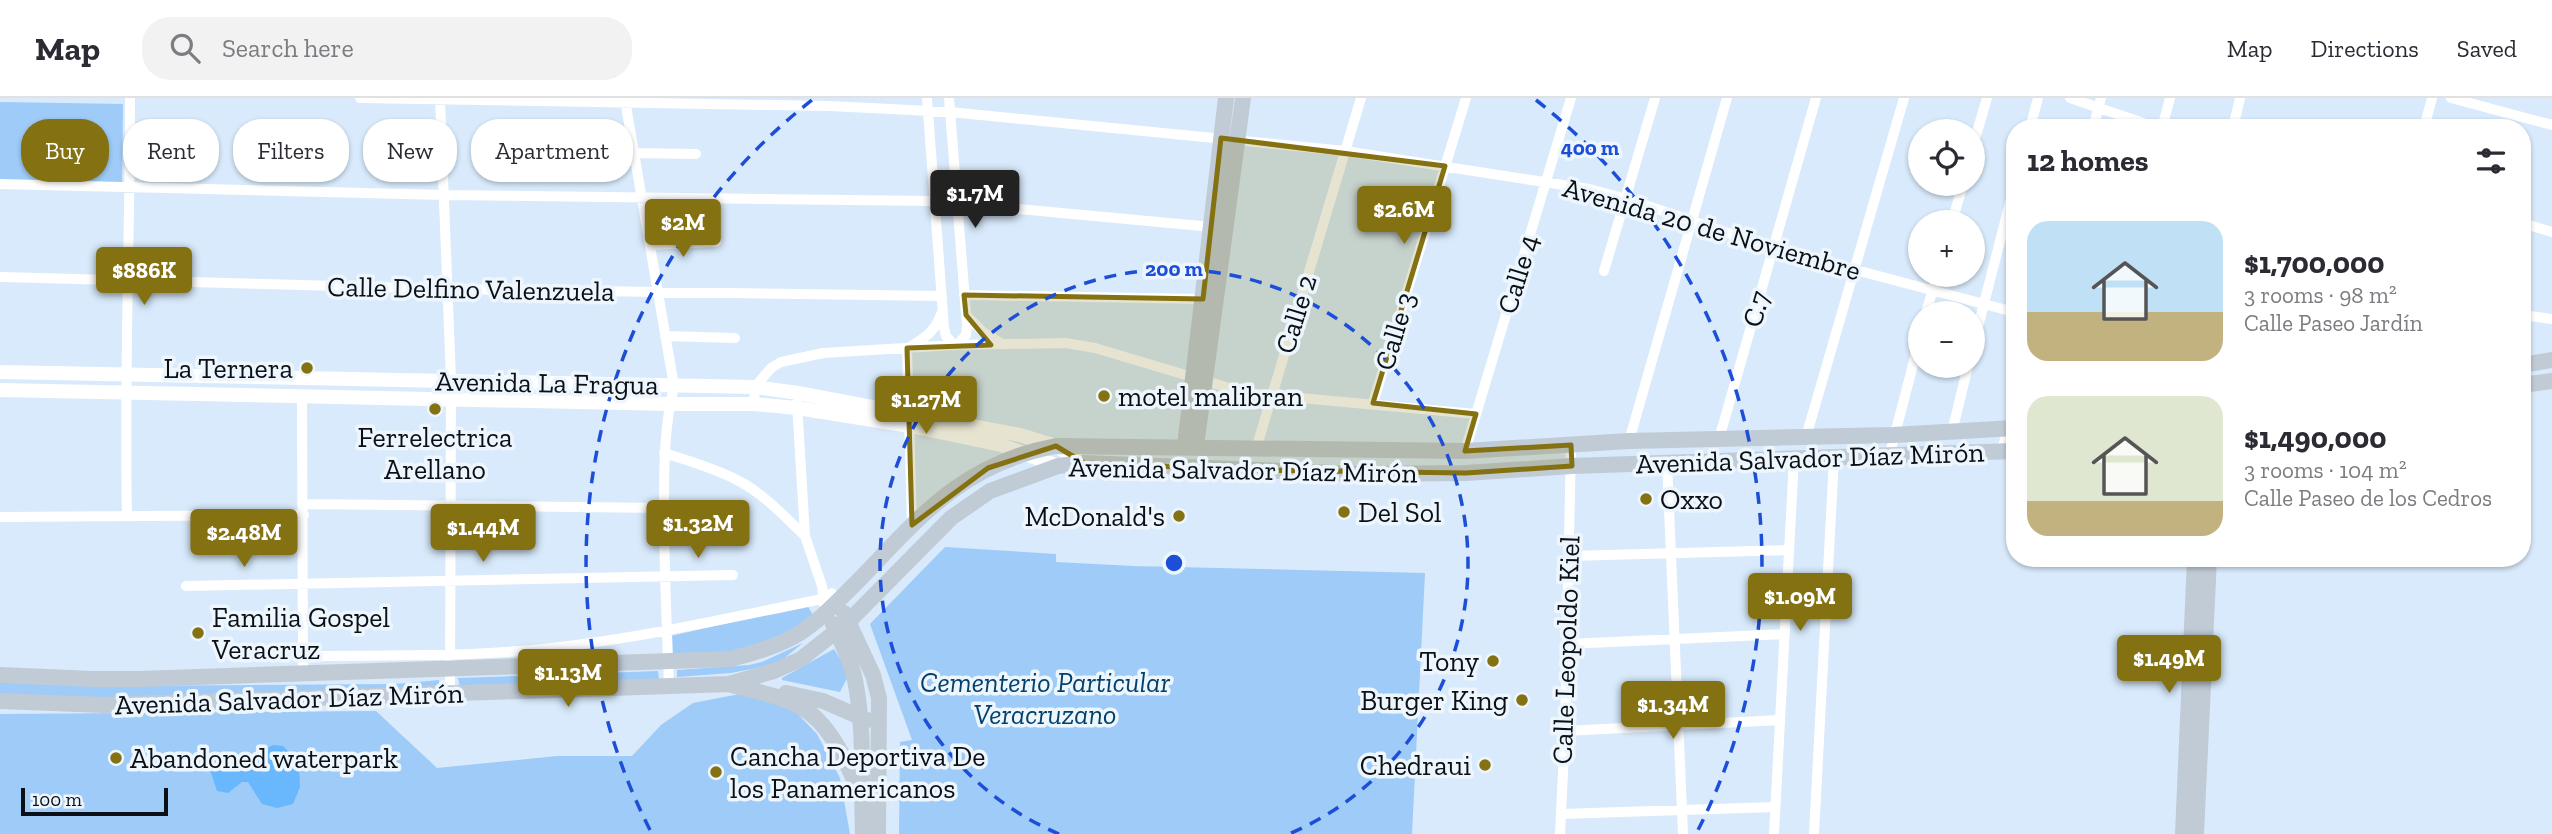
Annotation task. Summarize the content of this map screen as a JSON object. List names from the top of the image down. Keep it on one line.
{"streets":{"main road":["Avenida Salvador Díaz Mirón"],"street":["Avenida 20 de Noviembre","Calle 4","Calle Delfino Valenzuela","C.7","Calle 2","Calle 3","Avenida La Fragua","Calle Leopoldo Kiel"]},"crossings":[["Avenida 20 de Noviembre","Calle 4"],["Avenida 20 de Noviembre","C.7"],["Avenida 20 de Noviembre","Calle 2"],["Avenida 20 de Noviembre","Calle 3"],["Calle 4","Avenida Salvador Díaz Mirón"],["C.7","Avenida Salvador Díaz Mirón"],["Calle 2","Avenida Salvador Díaz Mirón"],["Avenida La Fragua","Avenida Salvador Díaz Mirón"],["Avenida Salvador Díaz Mirón","Calle Leopoldo Kiel"]],"parks":["Cementerio Particular Veracruzano"],"places":["La Ternera","motel malibran","Ferrelectrica Arellano","Oxxo","Del Sol","McDonald's","Familia Gospel Veracruz","Tony","Burger King","Abandoned waterpark","Chedraui","Cancha Deportiva De los Panamericanos"],"scale_bar":"100 m","page":{"header":"Map","search":"Search here","nav":["Map","Directions","Saved"],"map_buttons":["+","−"],"chip":["Buy","Rent","Filters","New","Apartment"],"heading":"12 homes","price":["$1.7M","$2.6M","$2M","$886K","$1.27M","$1.32M","$1.44M","$2.48M","$1.09M","$1.49M","$1.13M","$1.34M"],"list":[{"name":"$1,700,000","note":"3 rooms · 98 m² · Calle Paseo Jardín"},{"name":"$1,490,000","note":"3 rooms · 104 m² · Calle Paseo de los Cedros"}],"scale":"100 m"},"rings":["400 m","200 m"]}
